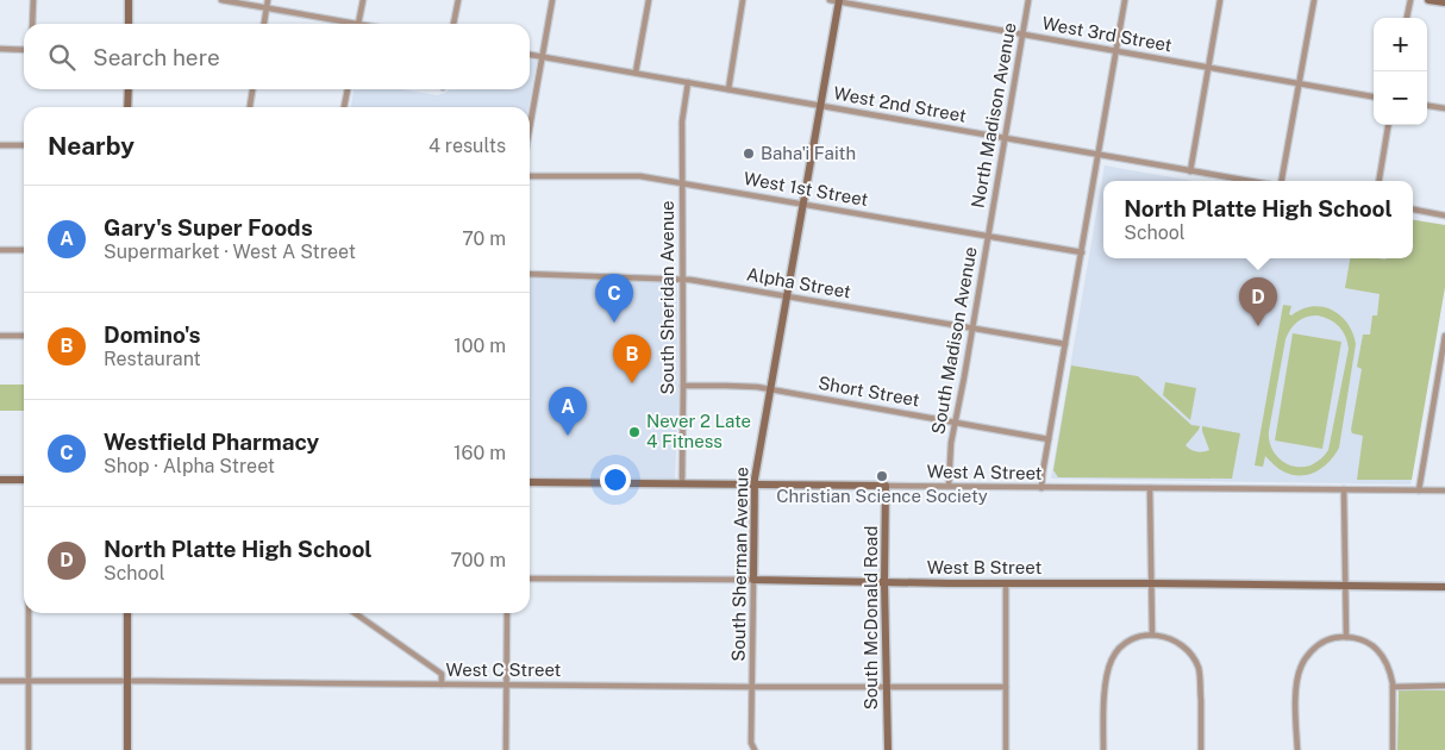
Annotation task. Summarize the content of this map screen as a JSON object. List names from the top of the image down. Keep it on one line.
{"streets":{"street":["West 3rd Street","West 2nd Street","North Madison Avenue","West 1st Street","Alpha Street","South Sheridan Avenue","South Madison Avenue","Short Street","West A Street","South Sherman Avenue","West B Street","South McDonald Road","West C Street"]},"crossings":[["West 3rd Street","North Madison Avenue"],["West 3rd Street","South Sherman Avenue"],["West 2nd Street","North Madison Avenue"],["West 2nd Street","South Sheridan Avenue"],["West 2nd Street","South Sherman Avenue"],["North Madison Avenue","West 1st Street"],["North Madison Avenue","South Madison Avenue"],["West 1st Street","South Sheridan Avenue"],["West 1st Street","South Madison Avenue"],["West 1st Street","South Sherman Avenue"],["Alpha Street","South Sheridan Avenue"],["Alpha Street","South Madison Avenue"],["Alpha Street","South Sherman Avenue"],["South Sheridan Avenue","Short Street"],["South Sheridan Avenue","West A Street"],["South Madison Avenue","Short Street"],["South Madison Avenue","West A Street"],["Short Street","South Sherman Avenue"],["West A Street","South Sherman Avenue"],["West A Street","South McDonald Road"],["South Sherman Avenue","West B Street"],["South Sherman Avenue","West C Street"],["West B Street","South McDonald Road"],["South McDonald Road","West C Street"]],"places":["Baha'i Faith","Never 2 Late 4 Fitness","Christian Science Society"],"page":{"map_buttons":["+","−"],"search":"Search here","heading":["Nearby","4 results"],"popup":["North Platte High School","School"],"list":[{"mark":"A","name":"Gary's Super Foods","note":"Supermarket · West A Street","value":"70 m"},{"mark":"B","name":"Domino's","note":"Restaurant","value":"100 m"},{"mark":"C","name":"Westfield Pharmacy","note":"Shop · Alpha Street","value":"160 m"},{"mark":"D","name":"North Platte High School","note":"School","value":"700 m"}],"pins":["C","D","B","A"]}}
